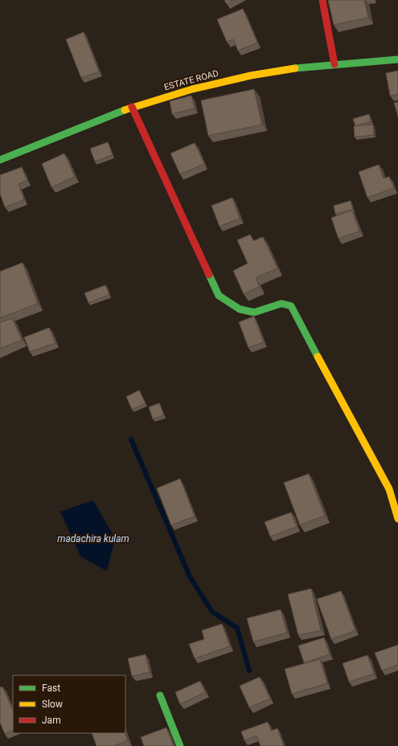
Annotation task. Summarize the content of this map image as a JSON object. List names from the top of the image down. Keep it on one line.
{"streets":{"street":["ESTATE ROAD"]},"water":["madachira kulam"],"legend":["Fast","Slow","Jam"]}
